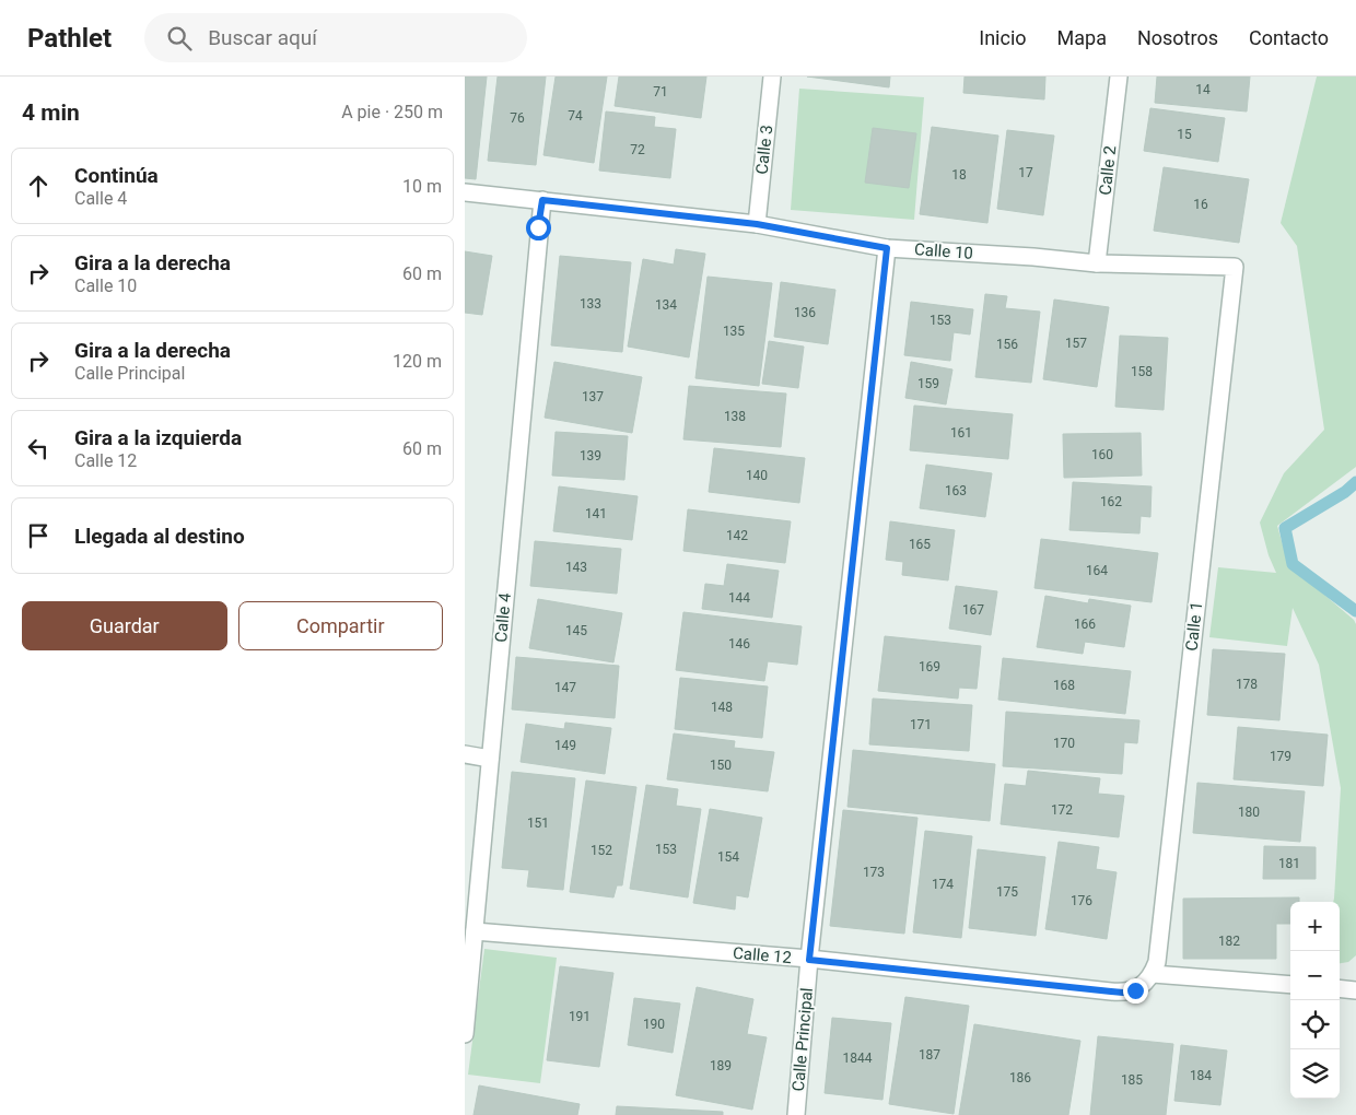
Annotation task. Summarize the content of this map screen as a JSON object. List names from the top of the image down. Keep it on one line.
{"streets":{"street":["Calle 3","Calle 2","Calle 10","Calle 4","Calle 1","Calle 12","Calle Principal"]},"crossings":[["Calle 3","Calle 10"],["Calle 2","Calle 10"],["Calle 10","Calle 4"],["Calle 10","Calle 1"],["Calle 10","Calle Principal"],["Calle 4","Calle 12"],["Calle 1","Calle 12"],["Calle 12","Calle Principal"]],"house_numbers":["14","71","74","76","15","72","17","18","16","133","134","136","153","135","157","156","158","159","137","138","161","160","139","140","163","162","141","142","165","143","164","144","167","166","145","146","169","178","168","147","148","171","170","149","179","150","172","180","151","153","152","154","181","173","174","175","176","182","191","190","187","1844","189","184","186","185"],"page":{"header":"Pathlet","search":"Buscar aquí","nav":["Inicio","Mapa","Nosotros","Contacto"],"heading":["4 min","A pie · 250 m"],"list":[["Continúa","Calle 4","10 m"],["Gira a la derecha","Calle 10","60 m"],["Gira a la derecha","Calle Principal","120 m"],["Gira a la izquierda","Calle 12","60 m"],"Llegada al destino"],"buttons":["Guardar","Compartir"],"map_buttons":["+","−"]}}
